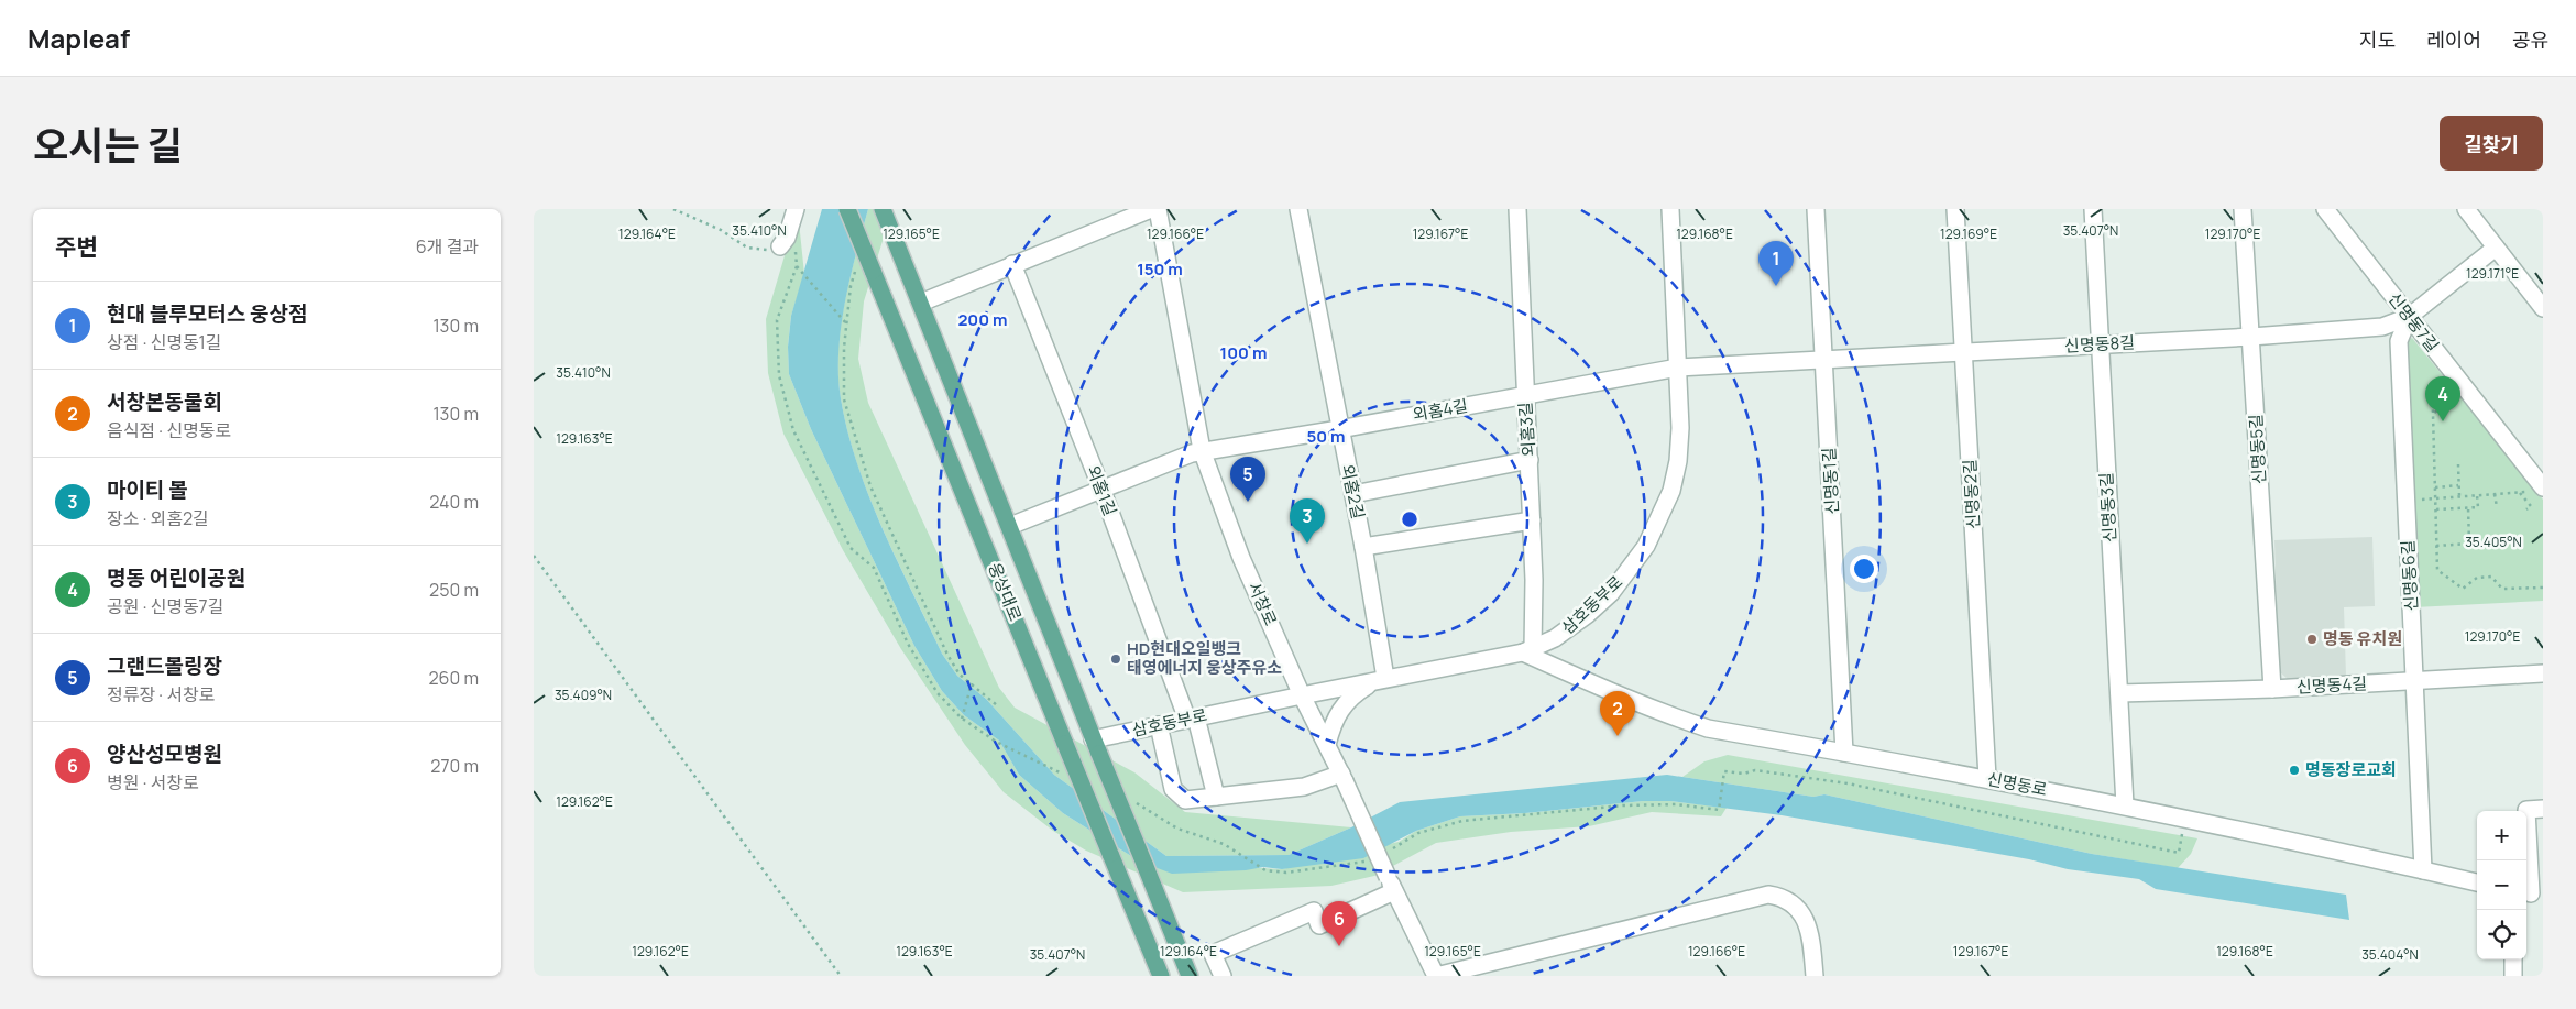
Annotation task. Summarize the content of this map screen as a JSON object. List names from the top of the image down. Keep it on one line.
{"streets":{"main road":["웅상대로"],"street":["신명동7길","신명동8길","외홈4길","외홈3길","신명동5길","신명동1길","외홈1길","외홈2길","신명동2길","신명동3길","신명동6길","서창로","삼호동부로","신명동4길","신명동로"]},"crossings":[["신명동7길","신명동8길"],["신명동7길","신명동6길"],["신명동8길","외홈4길"],["신명동8길","신명동5길"],["신명동8길","신명동1길"],["신명동8길","신명동2길"],["신명동8길","신명동3길"],["신명동8길","신명동6길"],["신명동8길","삼호동부로"],["외홈4길","외홈3길"],["외홈4길","외홈1길"],["외홈4길","외홈2길"],["외홈4길","웅상대로"],["외홈4길","서창로"],["외홈4길","삼호동부로"],["외홈3길","삼호동부로"],["외홈3길","신명동로"],["신명동5길","신명동4길"],["신명동1길","신명동로"],["외홈1길","삼호동부로"],["외홈2길","삼호동부로"],["신명동2길","신명동로"],["신명동3길","신명동4길"],["신명동3길","신명동로"],["신명동6길","신명동4길"],["신명동6길","신명동로"],["웅상대로","삼호동부로"],["서창로","삼호동부로"],["삼호동부로","신명동로"]],"places":["명동 유치원","HD현대오일뱅크 태영에너지 웅상주유소","명동장로교회"],"page":{"header":"Mapleaf","nav":["지도","레이어","공유"],"title":"오시는 길","buttons":"길찾기","heading":["주변","6개 결과"],"pins":["1","4","5","3","2","6"],"list":[{"mark":"1","name":"현대 블루모터스 웅상점","note":"상점 · 신명동1길","value":"130 m"},{"mark":"2","name":"서창본동물회","note":"음식점 · 신명동로","value":"130 m"},{"mark":"3","name":"마이티 볼","note":"장소 · 외홈2길","value":"240 m"},{"mark":"4","name":"명동 어린이공원","note":"공원 · 신명동7길","value":"250 m"},{"mark":"5","name":"그랜드볼링장","note":"정류장 · 서창로","value":"260 m"},{"mark":"6","name":"양산성모병원","note":"병원 · 서창로","value":"270 m"}],"map_buttons":["+","−"]},"coordinates":["35.410°N","35.407°N","129.164°E","129.165°E","129.166°E","129.167°E","129.168°E","129.169°E","129.170°E","129.171°E","129.163°E","35.405°N","35.409°N","129.162°E","35.404°N"],"rings":["150 m","200 m","100 m","50 m"]}
